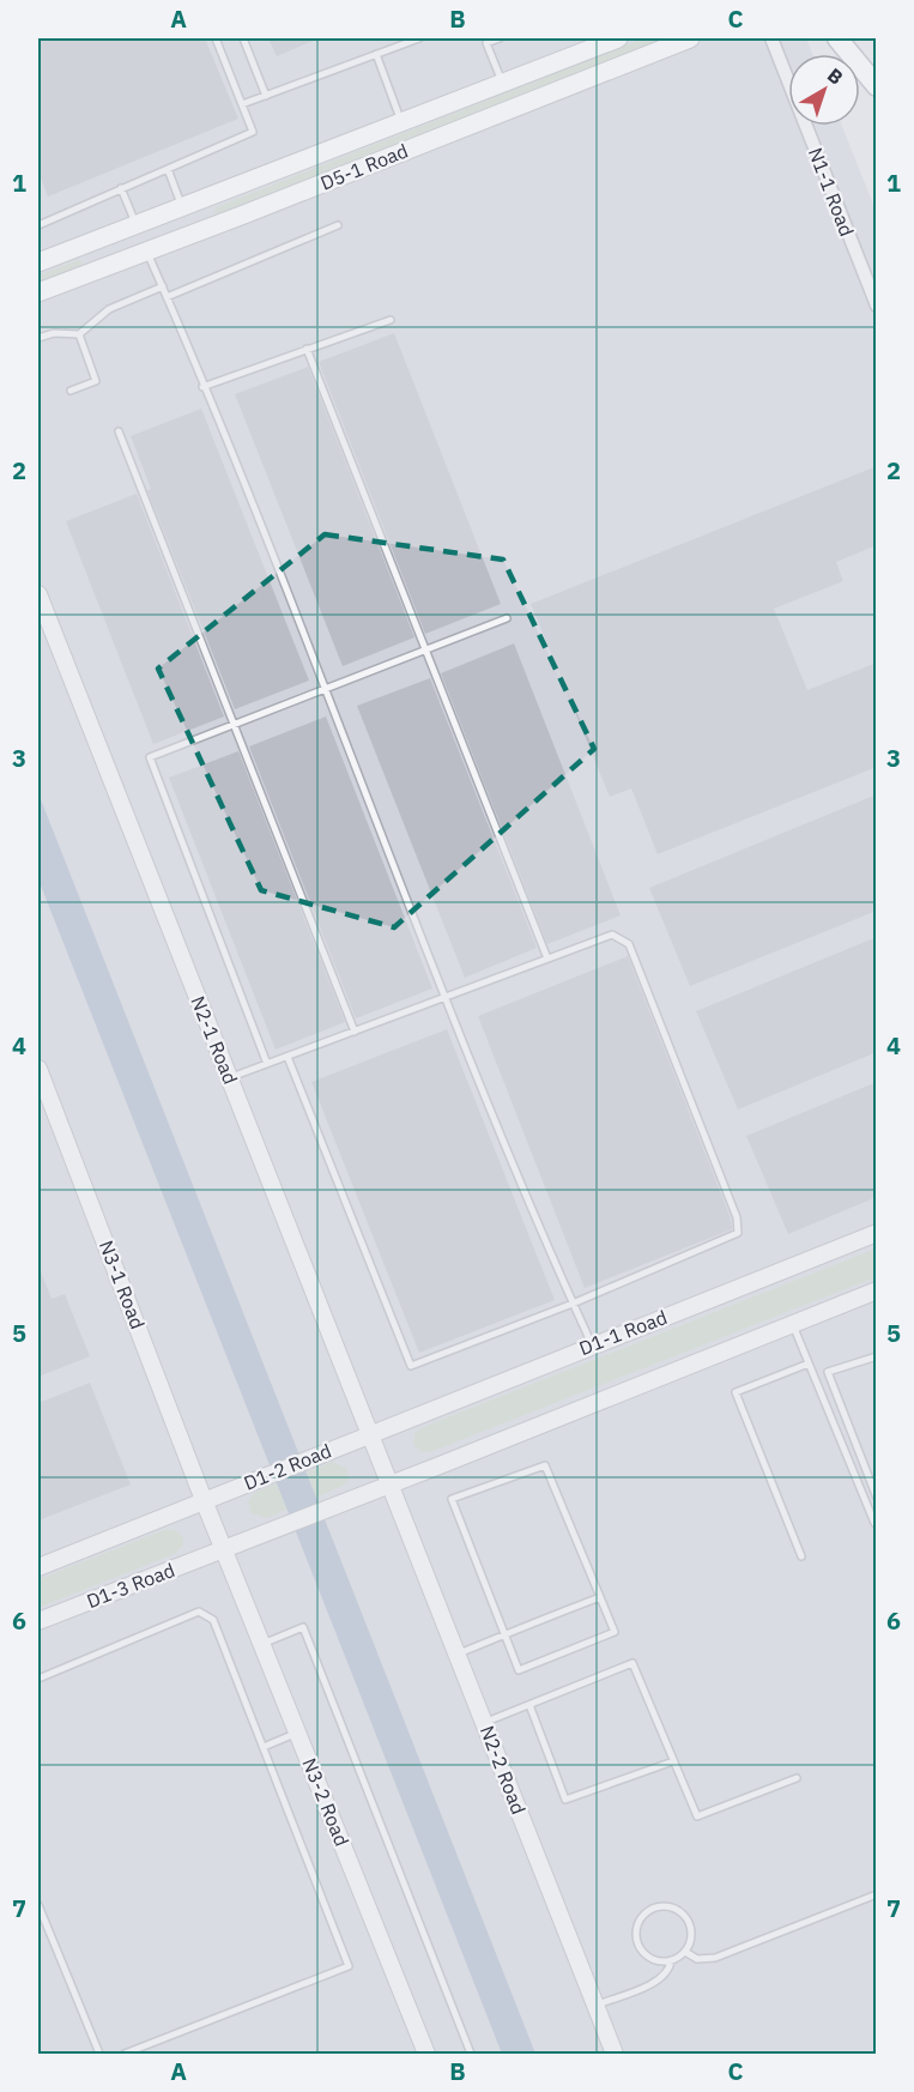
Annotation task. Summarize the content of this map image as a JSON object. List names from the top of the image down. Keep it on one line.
{"streets":{"main road":["D5-1 Road"],"street":["N1-1 Road","N2-1 Road","N3-1 Road","D1-1 Road","D1-2 Road","D1-3 Road","N2-2 Road","N3-2 Road"]},"crossings":[["N2-1 Road","D1-1 Road"],["N2-1 Road","D1-2 Road"],["N2-1 Road","N2-2 Road"],["N3-1 Road","D1-2 Road"],["N3-1 Road","D1-3 Road"],["N3-1 Road","N3-2 Road"],["D1-1 Road","D1-2 Road"],["D1-3 Road","N3-2 Road"]],"north":"top right","grid":{"columns":["A","B","C"],"rows":["1","2","3","4","5","6","7"]}}
